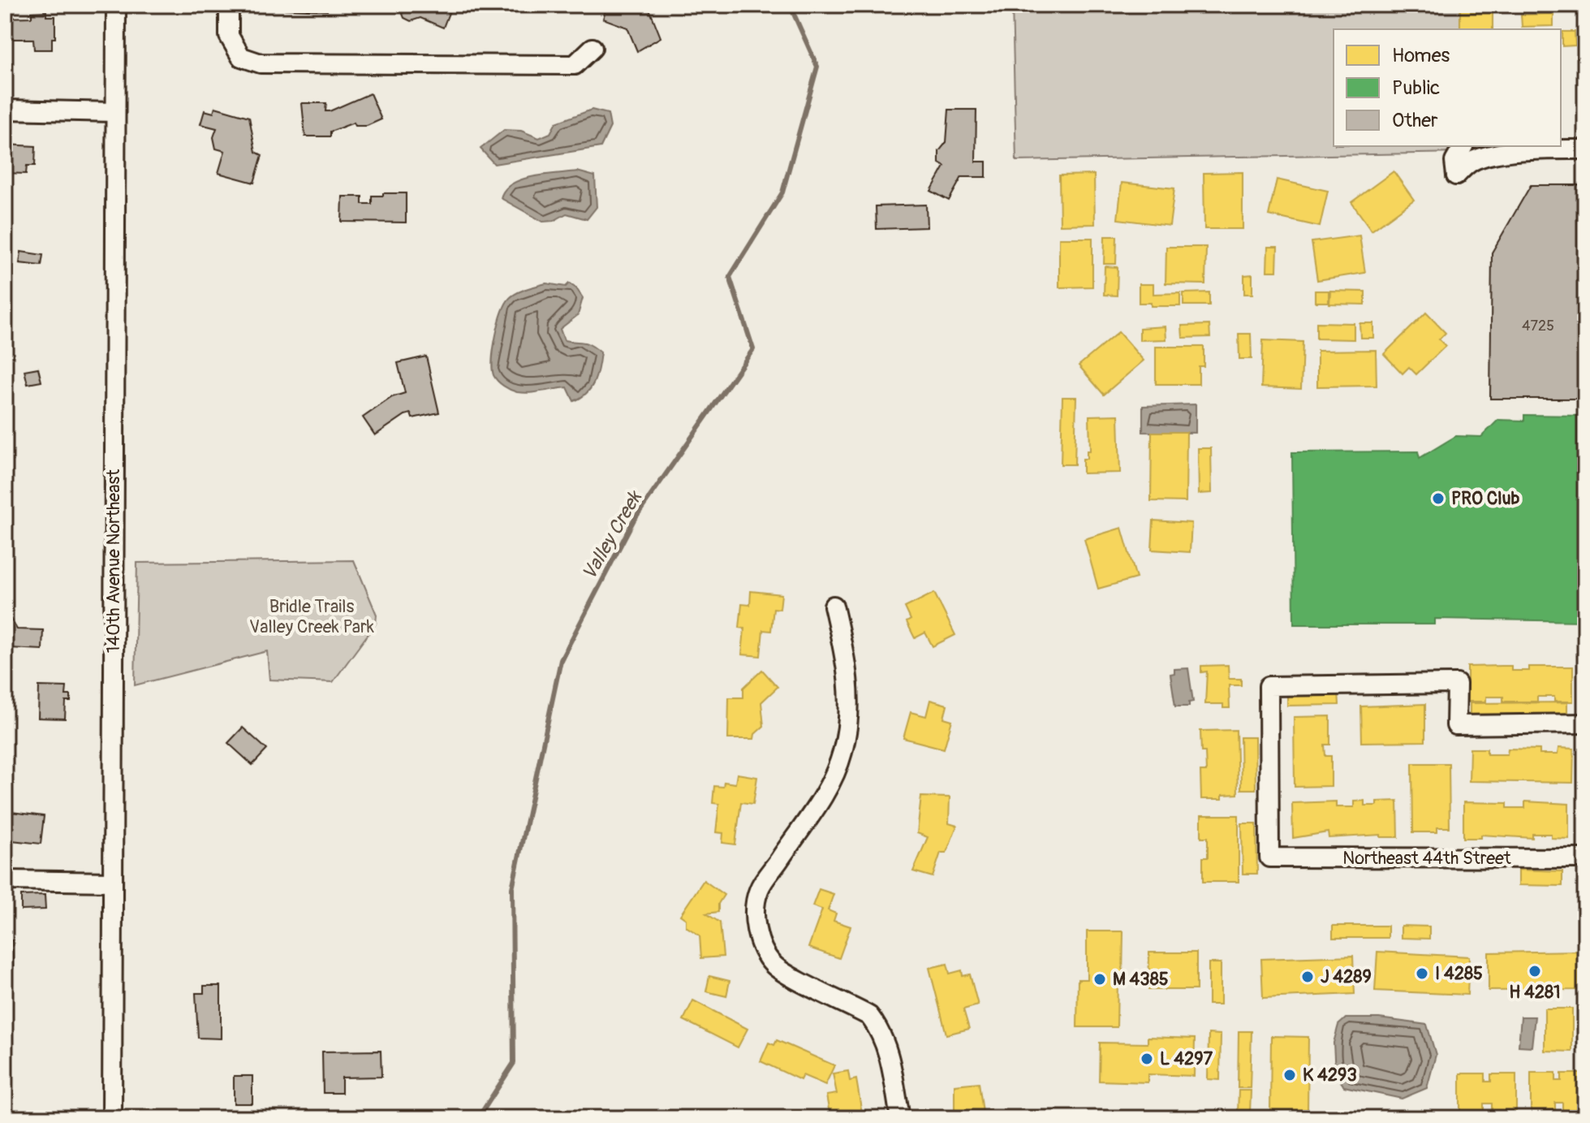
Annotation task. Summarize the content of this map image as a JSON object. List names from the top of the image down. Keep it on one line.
{"streets":{"street":["140th Avenue Northeast","Northeast 44th Street"]},"water":["Valley Creek"],"parks":["Bridle Trails Valley Creek Park"],"places":["PRO Club","H 4281","I 4285","J 4289","M 4385","L 4297","K 4293"],"house_numbers":["4725"],"legend":["Homes","Public","Other"]}
